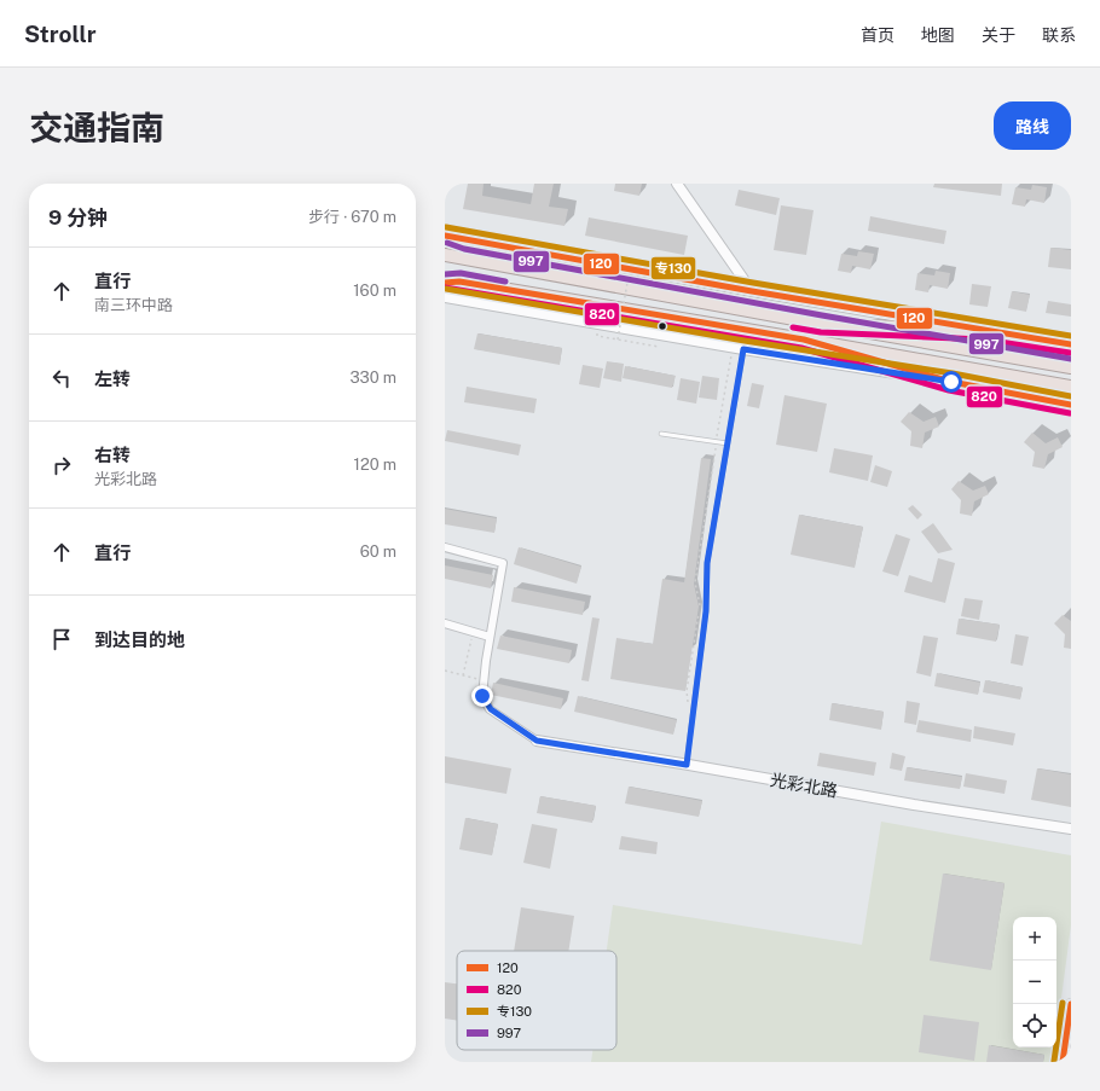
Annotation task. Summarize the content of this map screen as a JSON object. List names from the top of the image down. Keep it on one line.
{"streets":{"street":["光彩北路"]},"lines":["transit line 专130","transit line 120","transit line 997","transit line 820"],"legend":["120","820","专130","997"],"page":{"header":"Strollr","nav":["首页","地图","关于","联系"],"title":"交通指南","buttons":"路线","heading":["9 分钟","步行 · 670 m"],"list":[["直行","南三环中路","160 m"],["左转","330 m"],["右转","光彩北路","120 m"],["直行","60 m"],"到达目的地"],"map_buttons":["+","−"]}}
